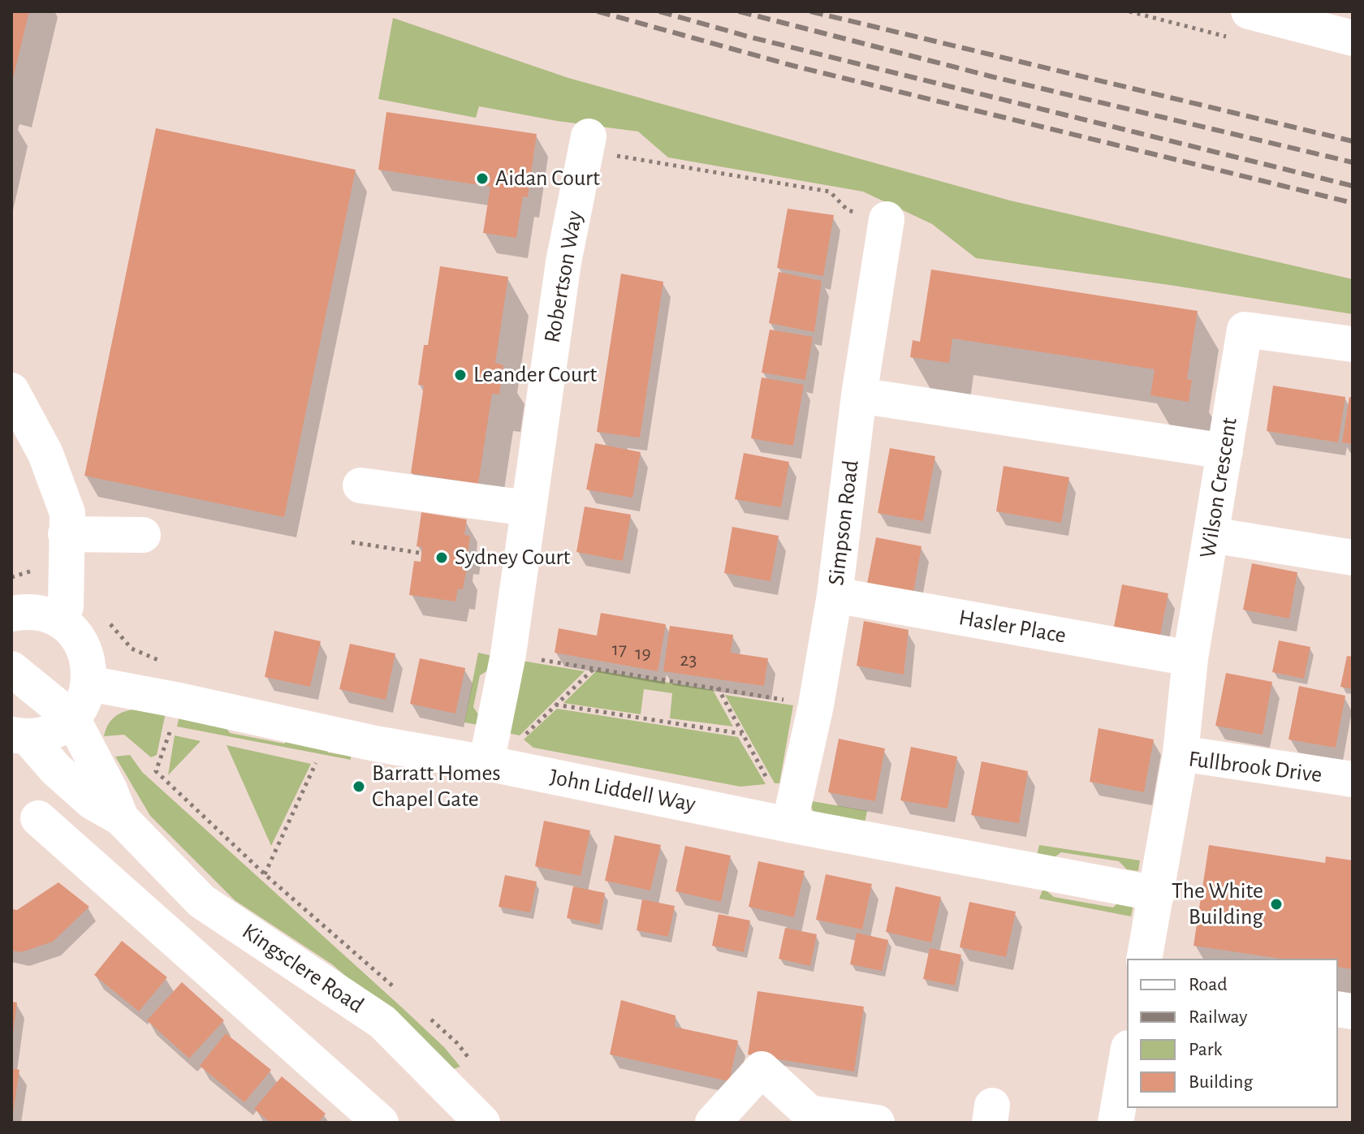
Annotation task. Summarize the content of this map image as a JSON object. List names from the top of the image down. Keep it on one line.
{"streets":{"street":["Robertson Way","Wilson Crescent","Simpson Road","Hasler Place","Fullbrook Drive","John Liddell Way","Kingsclere Road"]},"crossings":[["Robertson Way","John Liddell Way"],["Wilson Crescent","Hasler Place"],["Wilson Crescent","Fullbrook Drive"],["Simpson Road","Hasler Place"],["Simpson Road","John Liddell Way"],["Fullbrook Drive","John Liddell Way"]],"places":["Aidan Court","Leander Court","Sydney Court","Barratt Homes Chapel Gate","The White Building"],"house_numbers":["17","19","23"],"legend":["Road","Railway","Park","Building"]}
